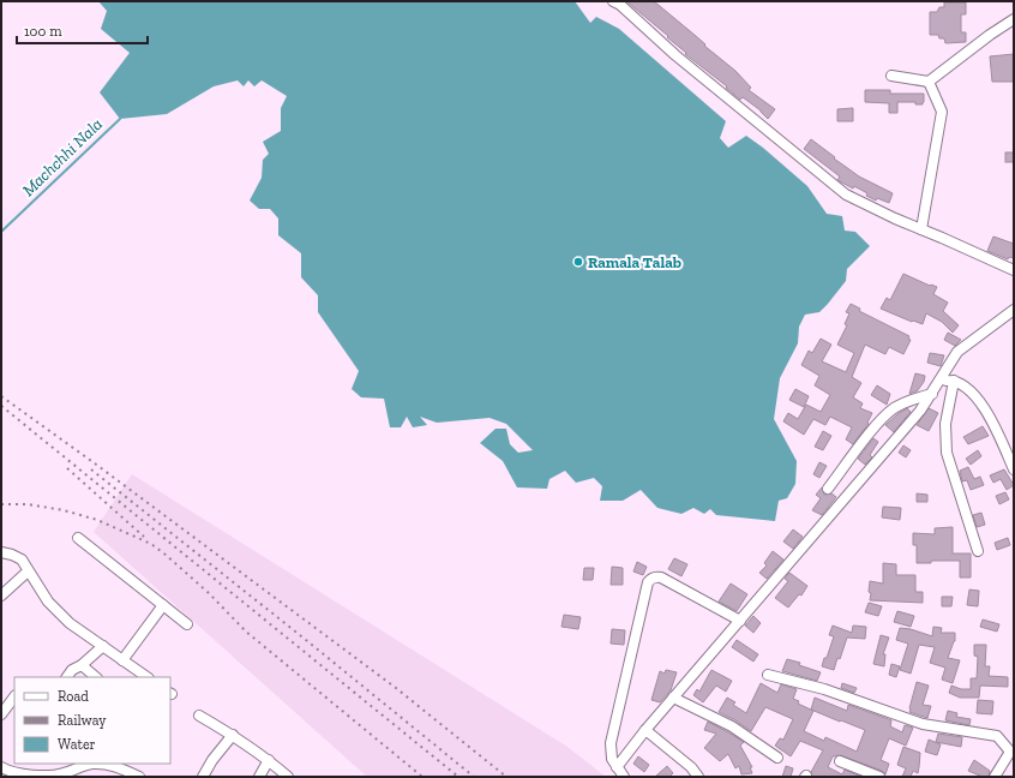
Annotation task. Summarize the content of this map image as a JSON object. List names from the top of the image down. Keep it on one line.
{"water":["Machchhi Nala"],"places":["Ramala Talab"],"legend":["Road","Railway","Water"],"scale_bar":"100 m"}
